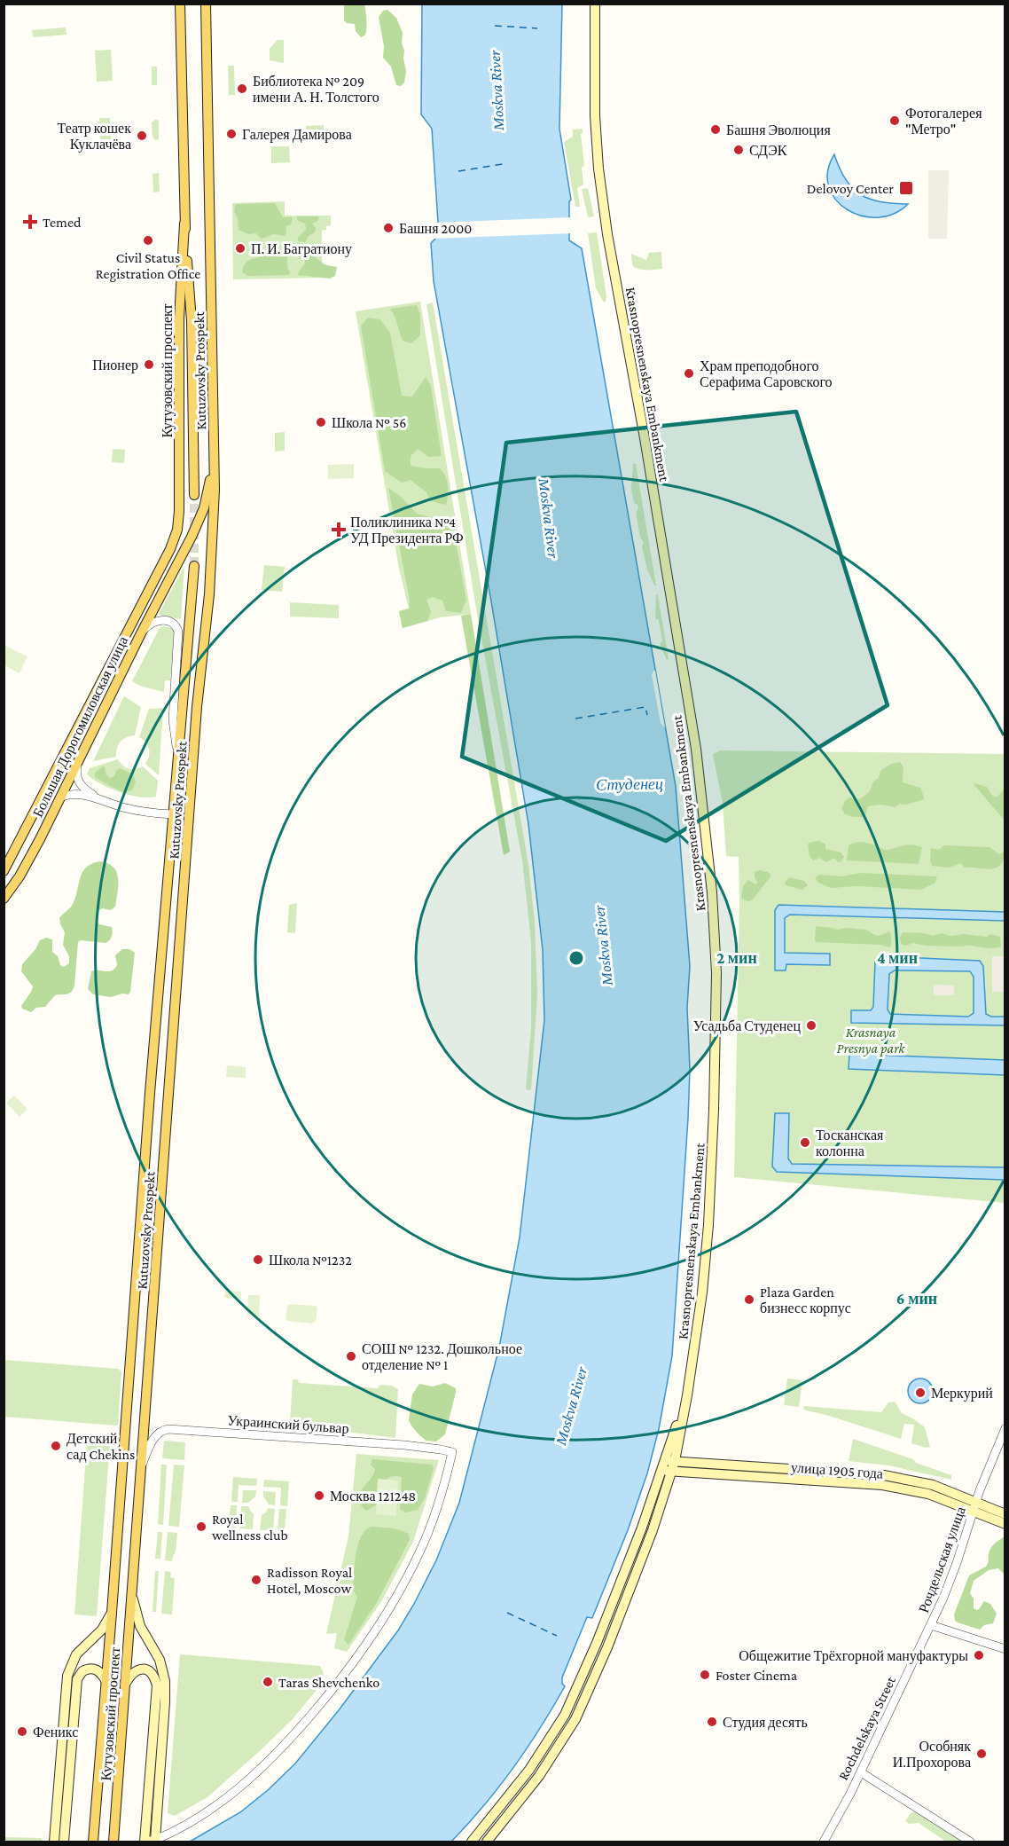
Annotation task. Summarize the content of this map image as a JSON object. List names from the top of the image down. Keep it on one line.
{"streets":{"main road":["Кутузовский проспект","Kutuzovsky Prospekt","Krasnopresnenskaya Embankment","Большая Дорогомиловская улица","улица 1905 года"],"street":["Украинский бульвар","Рочдельская улица","Rochdelskaya Street"]},"crossings":[["Кутузовский проспект","Kutuzovsky Prospekt"],["Кутузовский проспект","Большая Дорогомиловская улица"],["Kutuzovsky Prospekt","Большая Дорогомиловская улица"],["Kutuzovsky Prospekt","Украинский бульвар"],["Krasnopresnenskaya Embankment","улица 1905 года"],["улица 1905 года","Рочдельская улица"],["Рочдельская улица","Rochdelskaya Street"]],"water":["Moskva River","Студенец"],"parks":["Krasnaya Presnya park"],"places":{"other":["Библиотека № 209 имени А. Н. Толстого","Фотогалерея \"Метро\"","Башня Эволюция","Галерея Дамирова","Театр кошек Куклачёва","СДЭК","Башня 2000","Civil Status Registration Office","П. И. Багратиону","Пионер","Храм преподобного Серафима Саровского","Школа № 56","Усадьба Студенец","Тосканская колонна","Школа №1232","Plaza Garden бизнесс корпус","СОШ № 1232. Дошкольное отделение № 1","Меркурий","Детский сад Chekins","Москва 121248","Royal wellness club","Radisson Royal Hotel, Moscow","Общежитие Трёхгорной мануфактуры","Foster Cinema","Taras Shevchenko","Студия десять","Феникс","Особняк И.Прохорова"],"transit":["Delovoy Center"],"health":["Temed","Поликлиника №4 УД Президента РФ"]},"rings":["2 мин","4 мин","6 мин"]}
